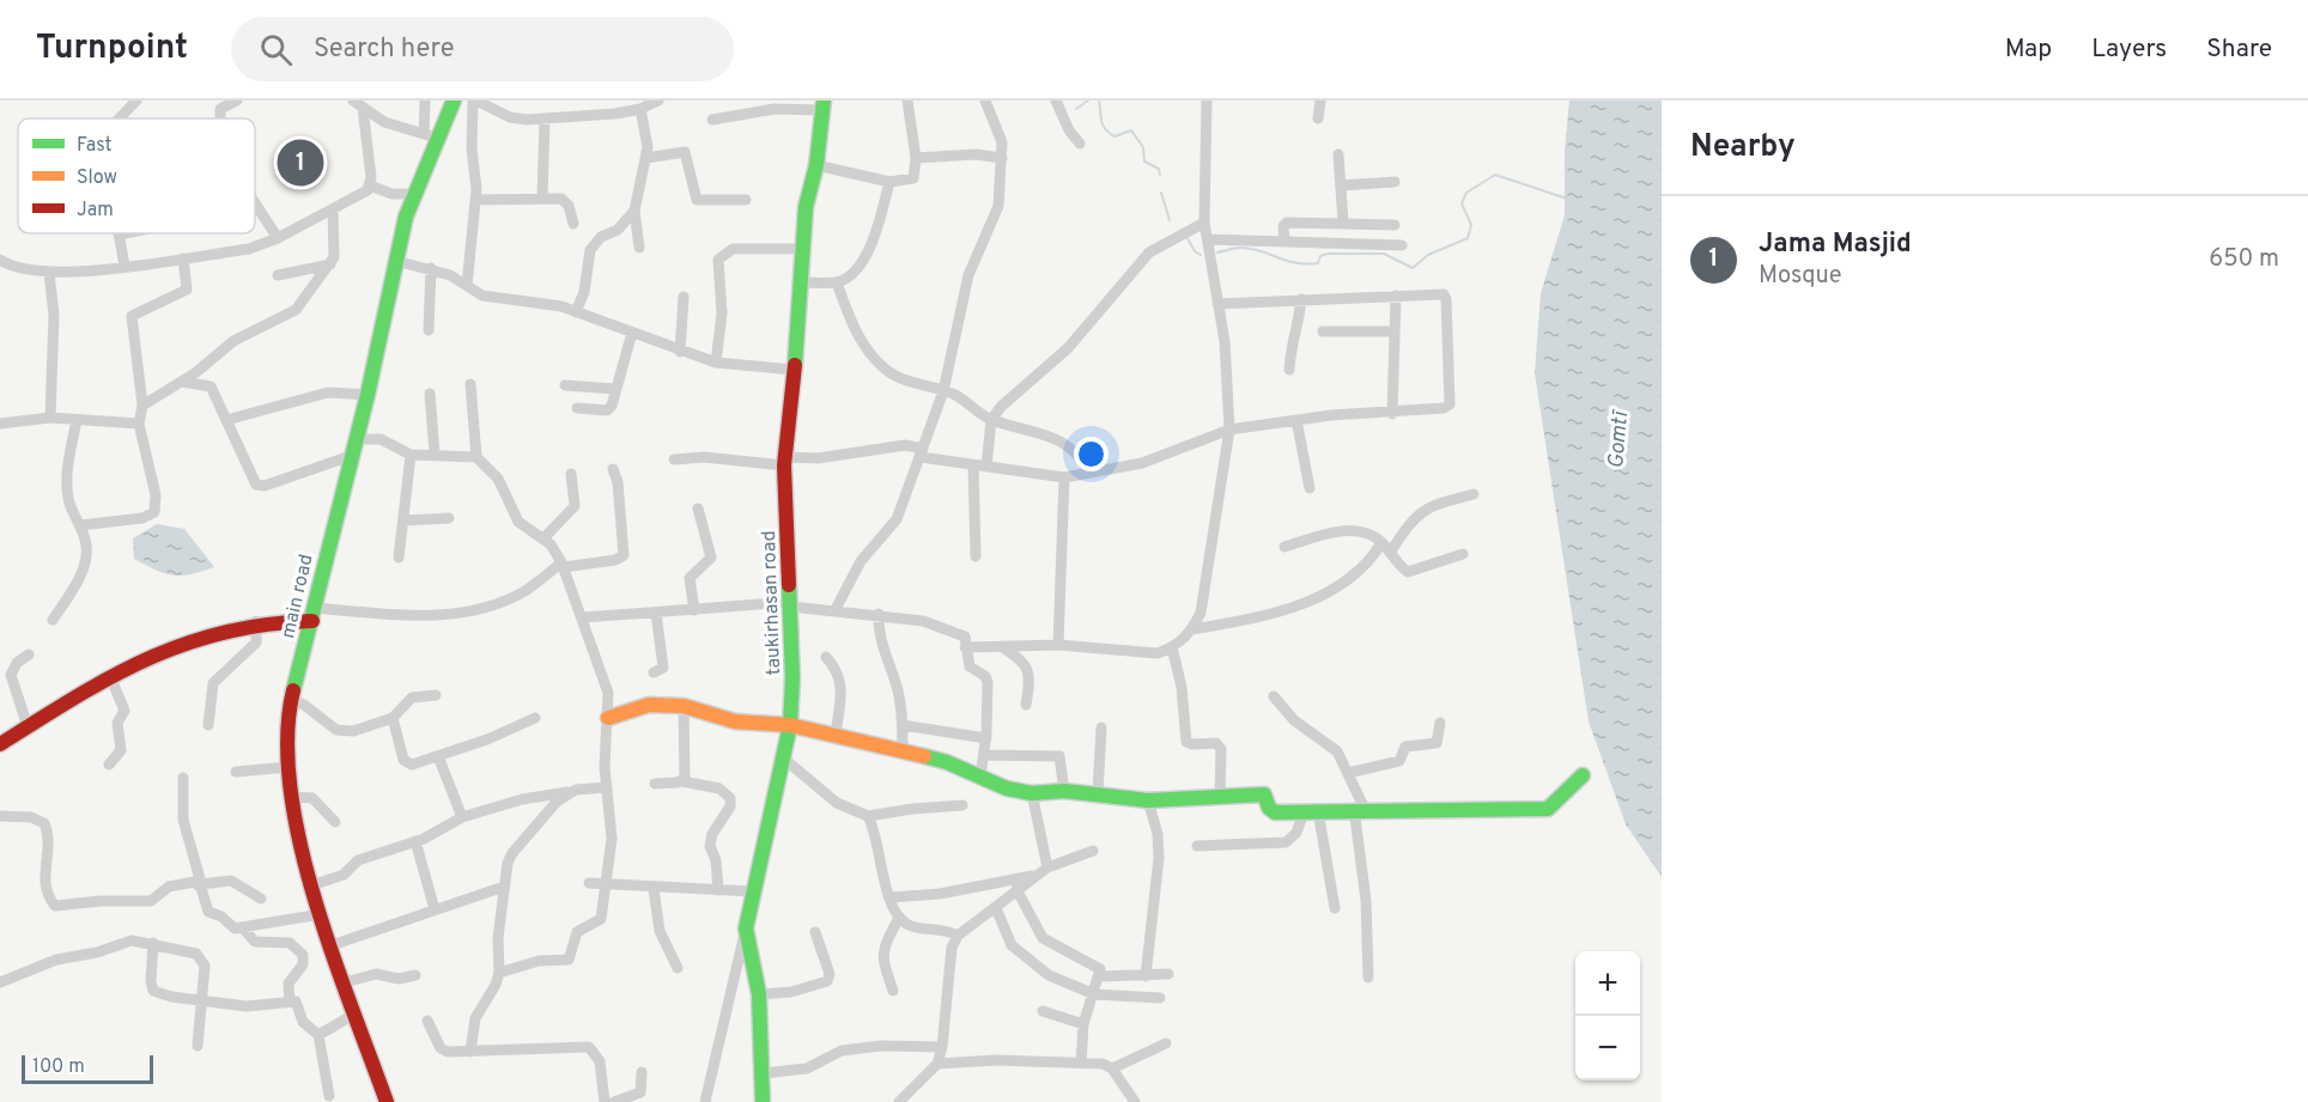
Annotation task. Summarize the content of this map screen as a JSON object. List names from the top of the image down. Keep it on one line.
{"streets":{"street":["main road","taukirhasan road"]},"water":["Gomtī"],"legend":["Fast","Slow","Jam"],"scale_bar":"100 m","page":{"header":"Turnpoint","search":"Search here","nav":["Map","Layers","Share"],"heading":"Nearby","pins":"1","list":[{"mark":"1","name":"Jama Masjid","note":"Mosque","value":"650 m"}],"map_buttons":["+","−"],"scale":"100 m"}}
